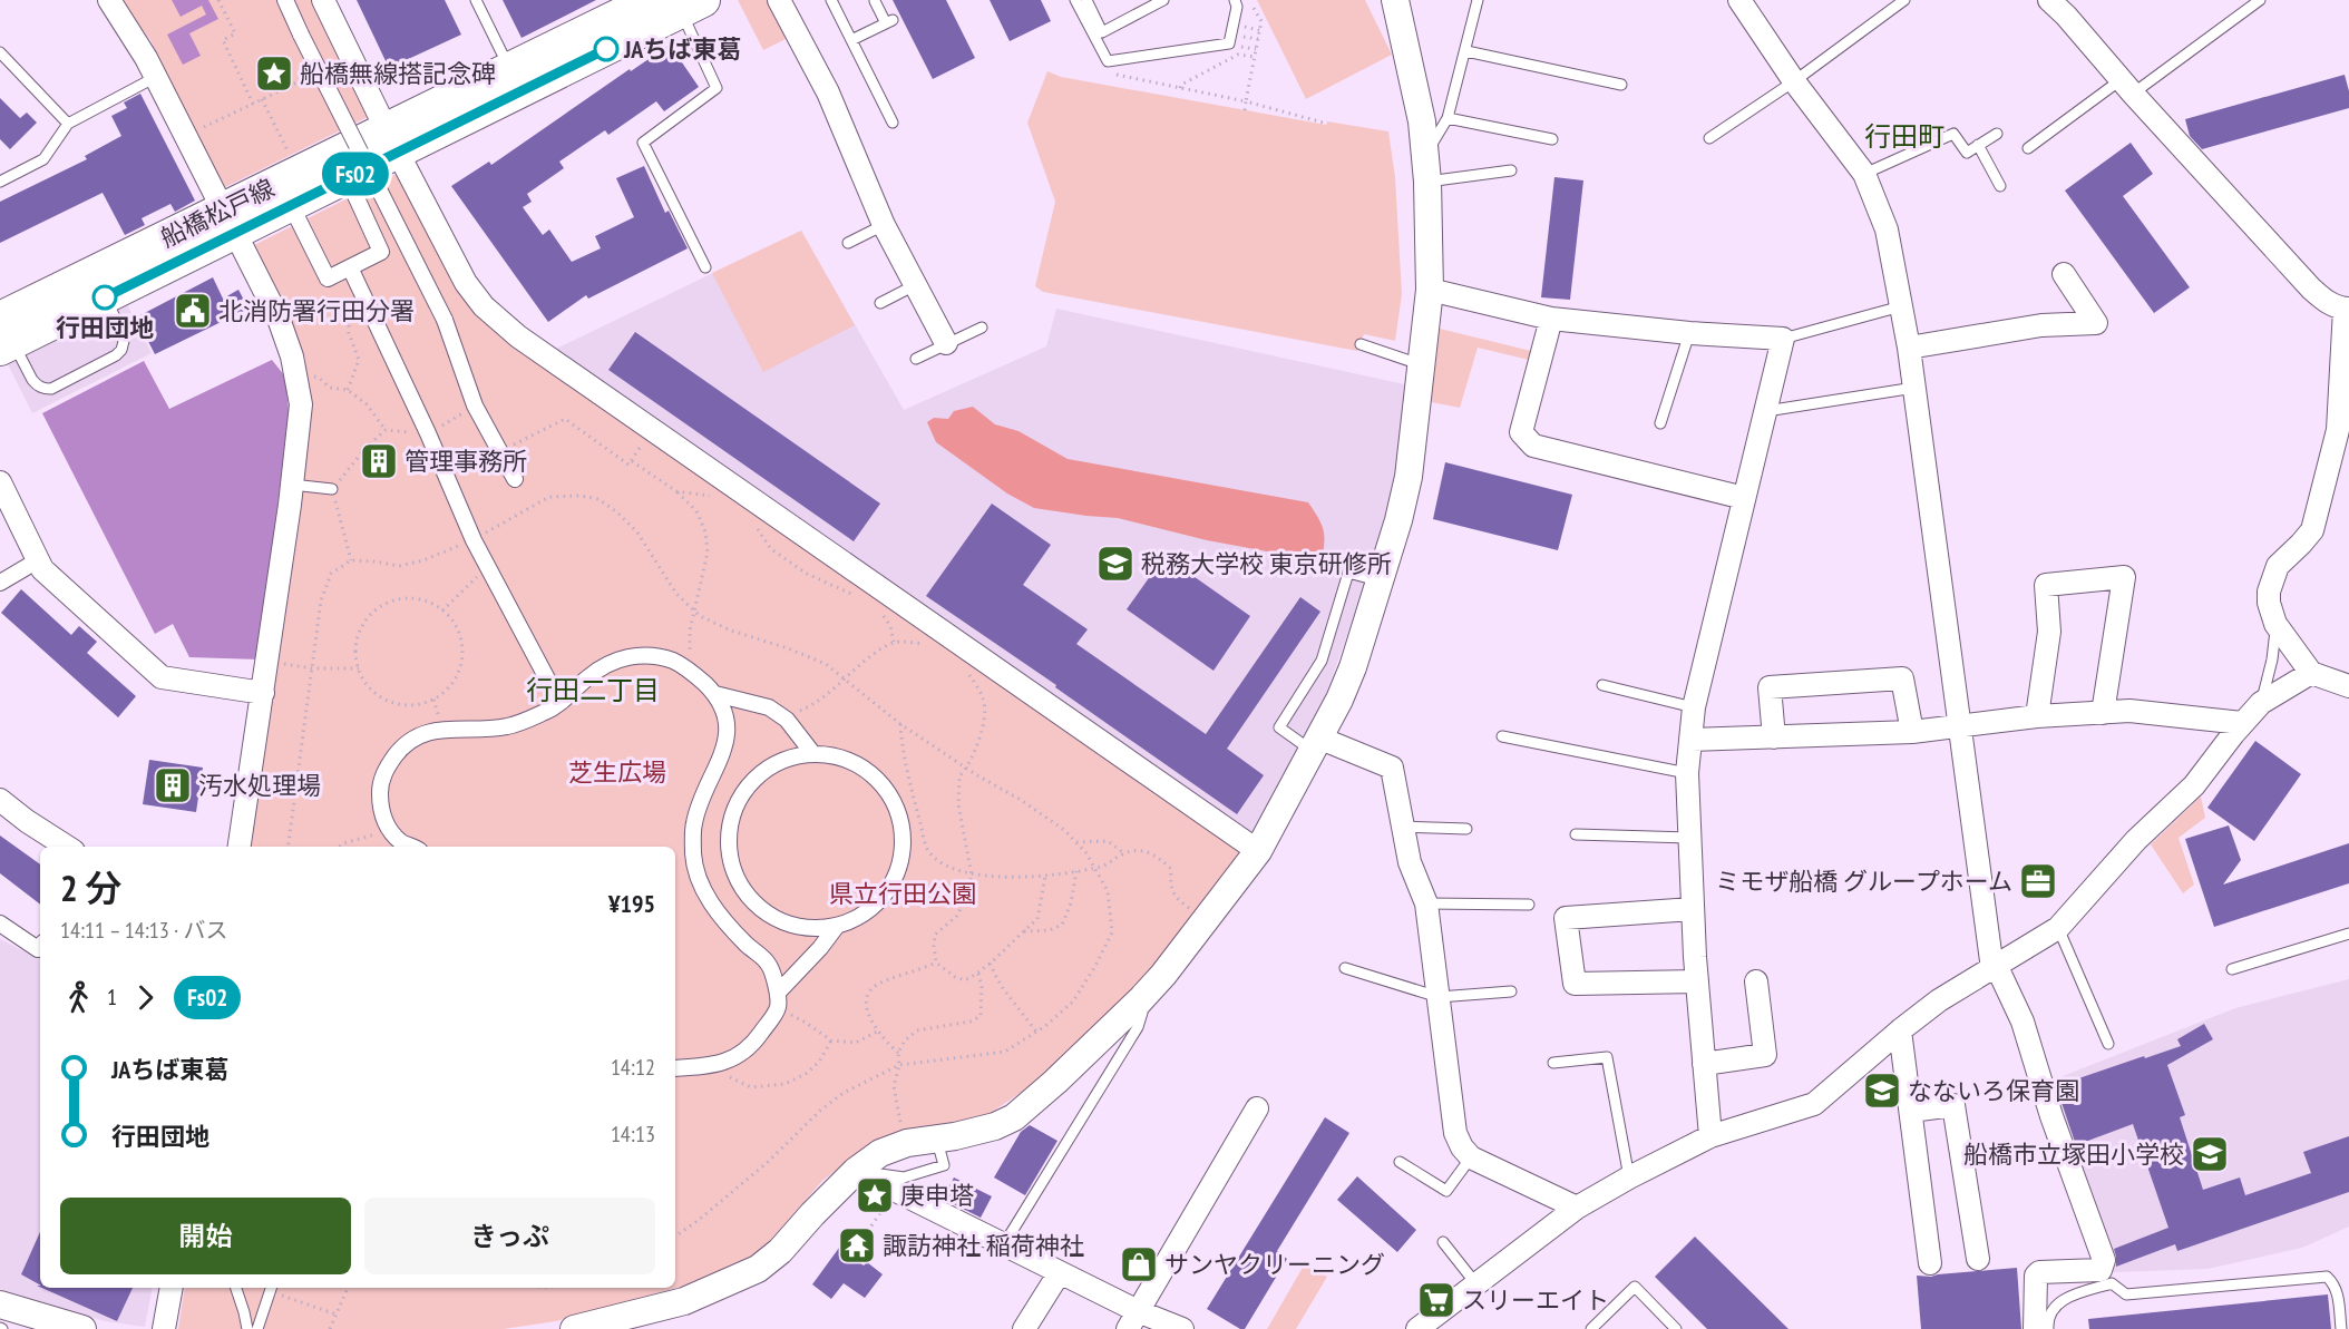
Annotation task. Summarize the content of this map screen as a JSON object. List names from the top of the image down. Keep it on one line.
{"streets":{"main road":["船橋松戸線"]},"districts":["行田町","行田二丁目"],"parks":["芝生広場","県立行田公園"],"places":{"other":["JAちば東葛","行田団地"],"place":["船橋無線搭記念碑","庚申塔"],"public building":["北消防署行田分署"],"building":["管理事務所","汚水処理場"],"school or university":["税務大学校 東京研修所","なないろ保育園","船橋市立塚田小学校"],"office":["ミモザ船橋 グループホーム"],"temple":["諏訪神社 稲荷神社"],"shop":["サンヤクリーニング"],"supermarket":["スリーエイト"]},"lines":["bus line Fs02"],"page":{"on_map":"Fs02","heading":["2 分","14:11 – 14:13 · バス","¥195"],"legs":["1","Fs02"],"list":[{"name":"JAちば東葛","value":"14:12"},{"name":"行田団地","value":"14:13"}],"buttons":["開始","きっぷ"]}}
